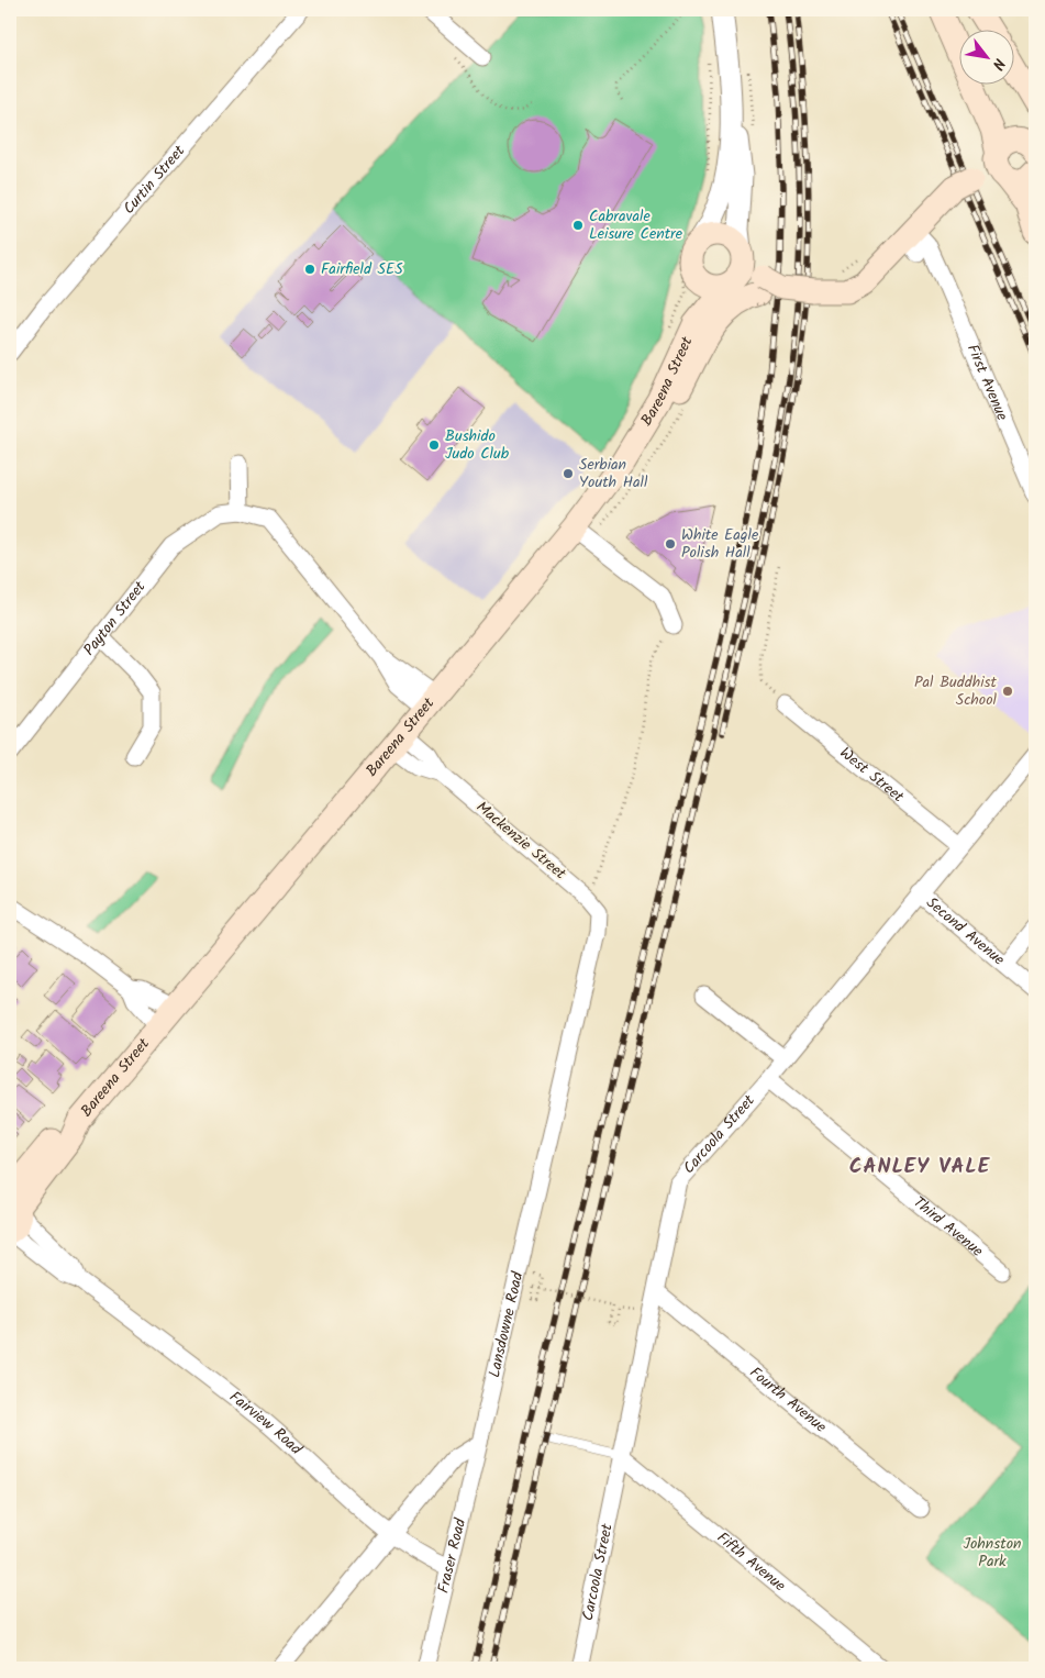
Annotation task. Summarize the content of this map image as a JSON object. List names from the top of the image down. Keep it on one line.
{"streets":{"main road":["Bareena Street"],"street":["Curtin Street","First Avenue","Payton Street","West Street","Mackenzie Street","Second Avenue","Carcoola Street","Third Avenue","Lansdowne Road","Fourth Avenue","Fairview Road","Fraser Road","Fifth Avenue"]},"crossings":[["Bareena Street","Mackenzie Street"],["Bareena Street","Fairview Road"],["West Street","Carcoola Street"],["Mackenzie Street","Lansdowne Road"],["Second Avenue","Carcoola Street"],["Carcoola Street","Third Avenue"],["Carcoola Street","Fourth Avenue"],["Carcoola Street","Fifth Avenue"],["Lansdowne Road","Fraser Road"],["Fairview Road","Fraser Road"]],"districts":["CANLEY VALE"],"parks":["Johnston Park"],"places":["Cabravale Leisure Centre","Fairfield SES","Bushido Judo Club","Serbian Youth Hall","White Eagle Polish Hall","Pal Buddhist School"],"north":"bottom right"}
